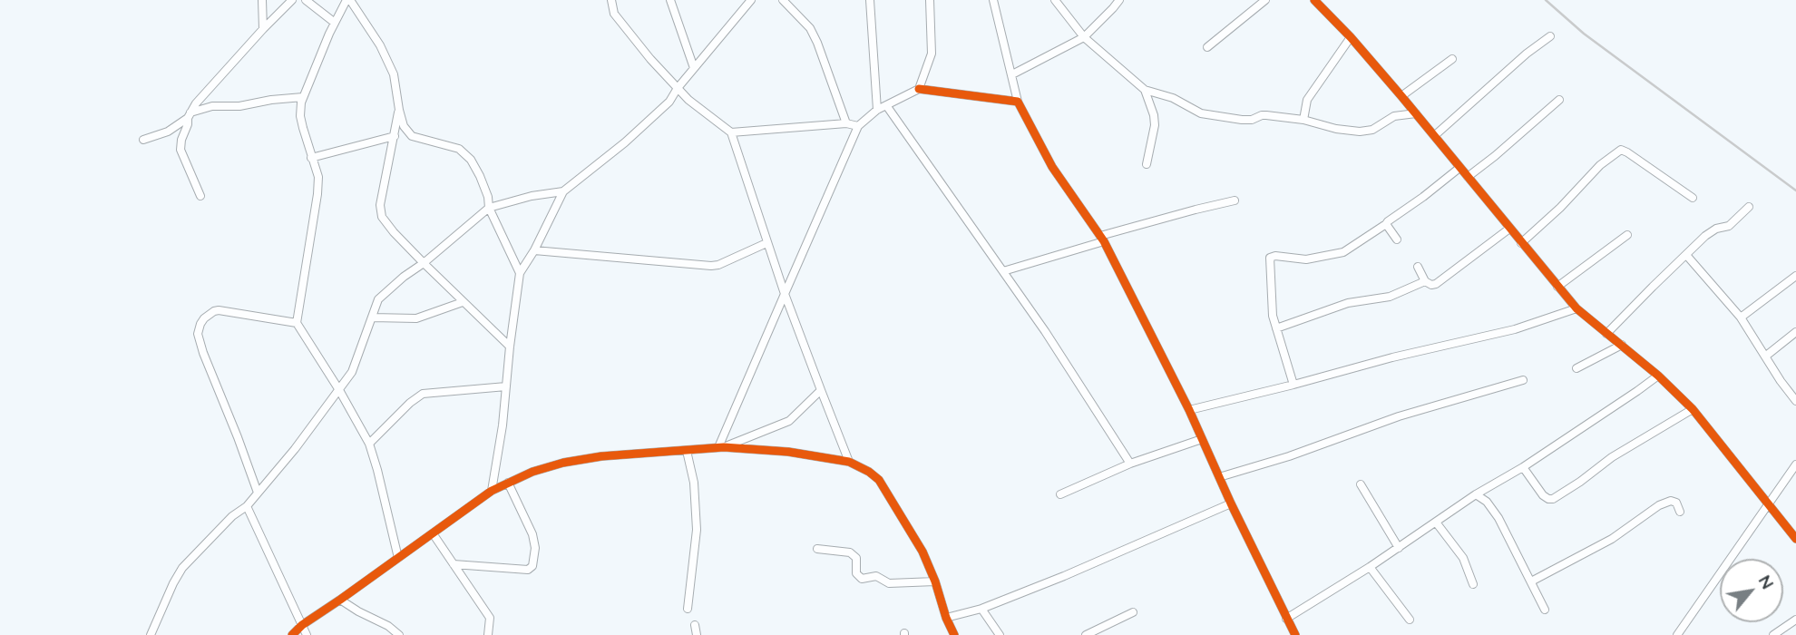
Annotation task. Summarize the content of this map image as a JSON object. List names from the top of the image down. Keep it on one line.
{"north":"top right"}
